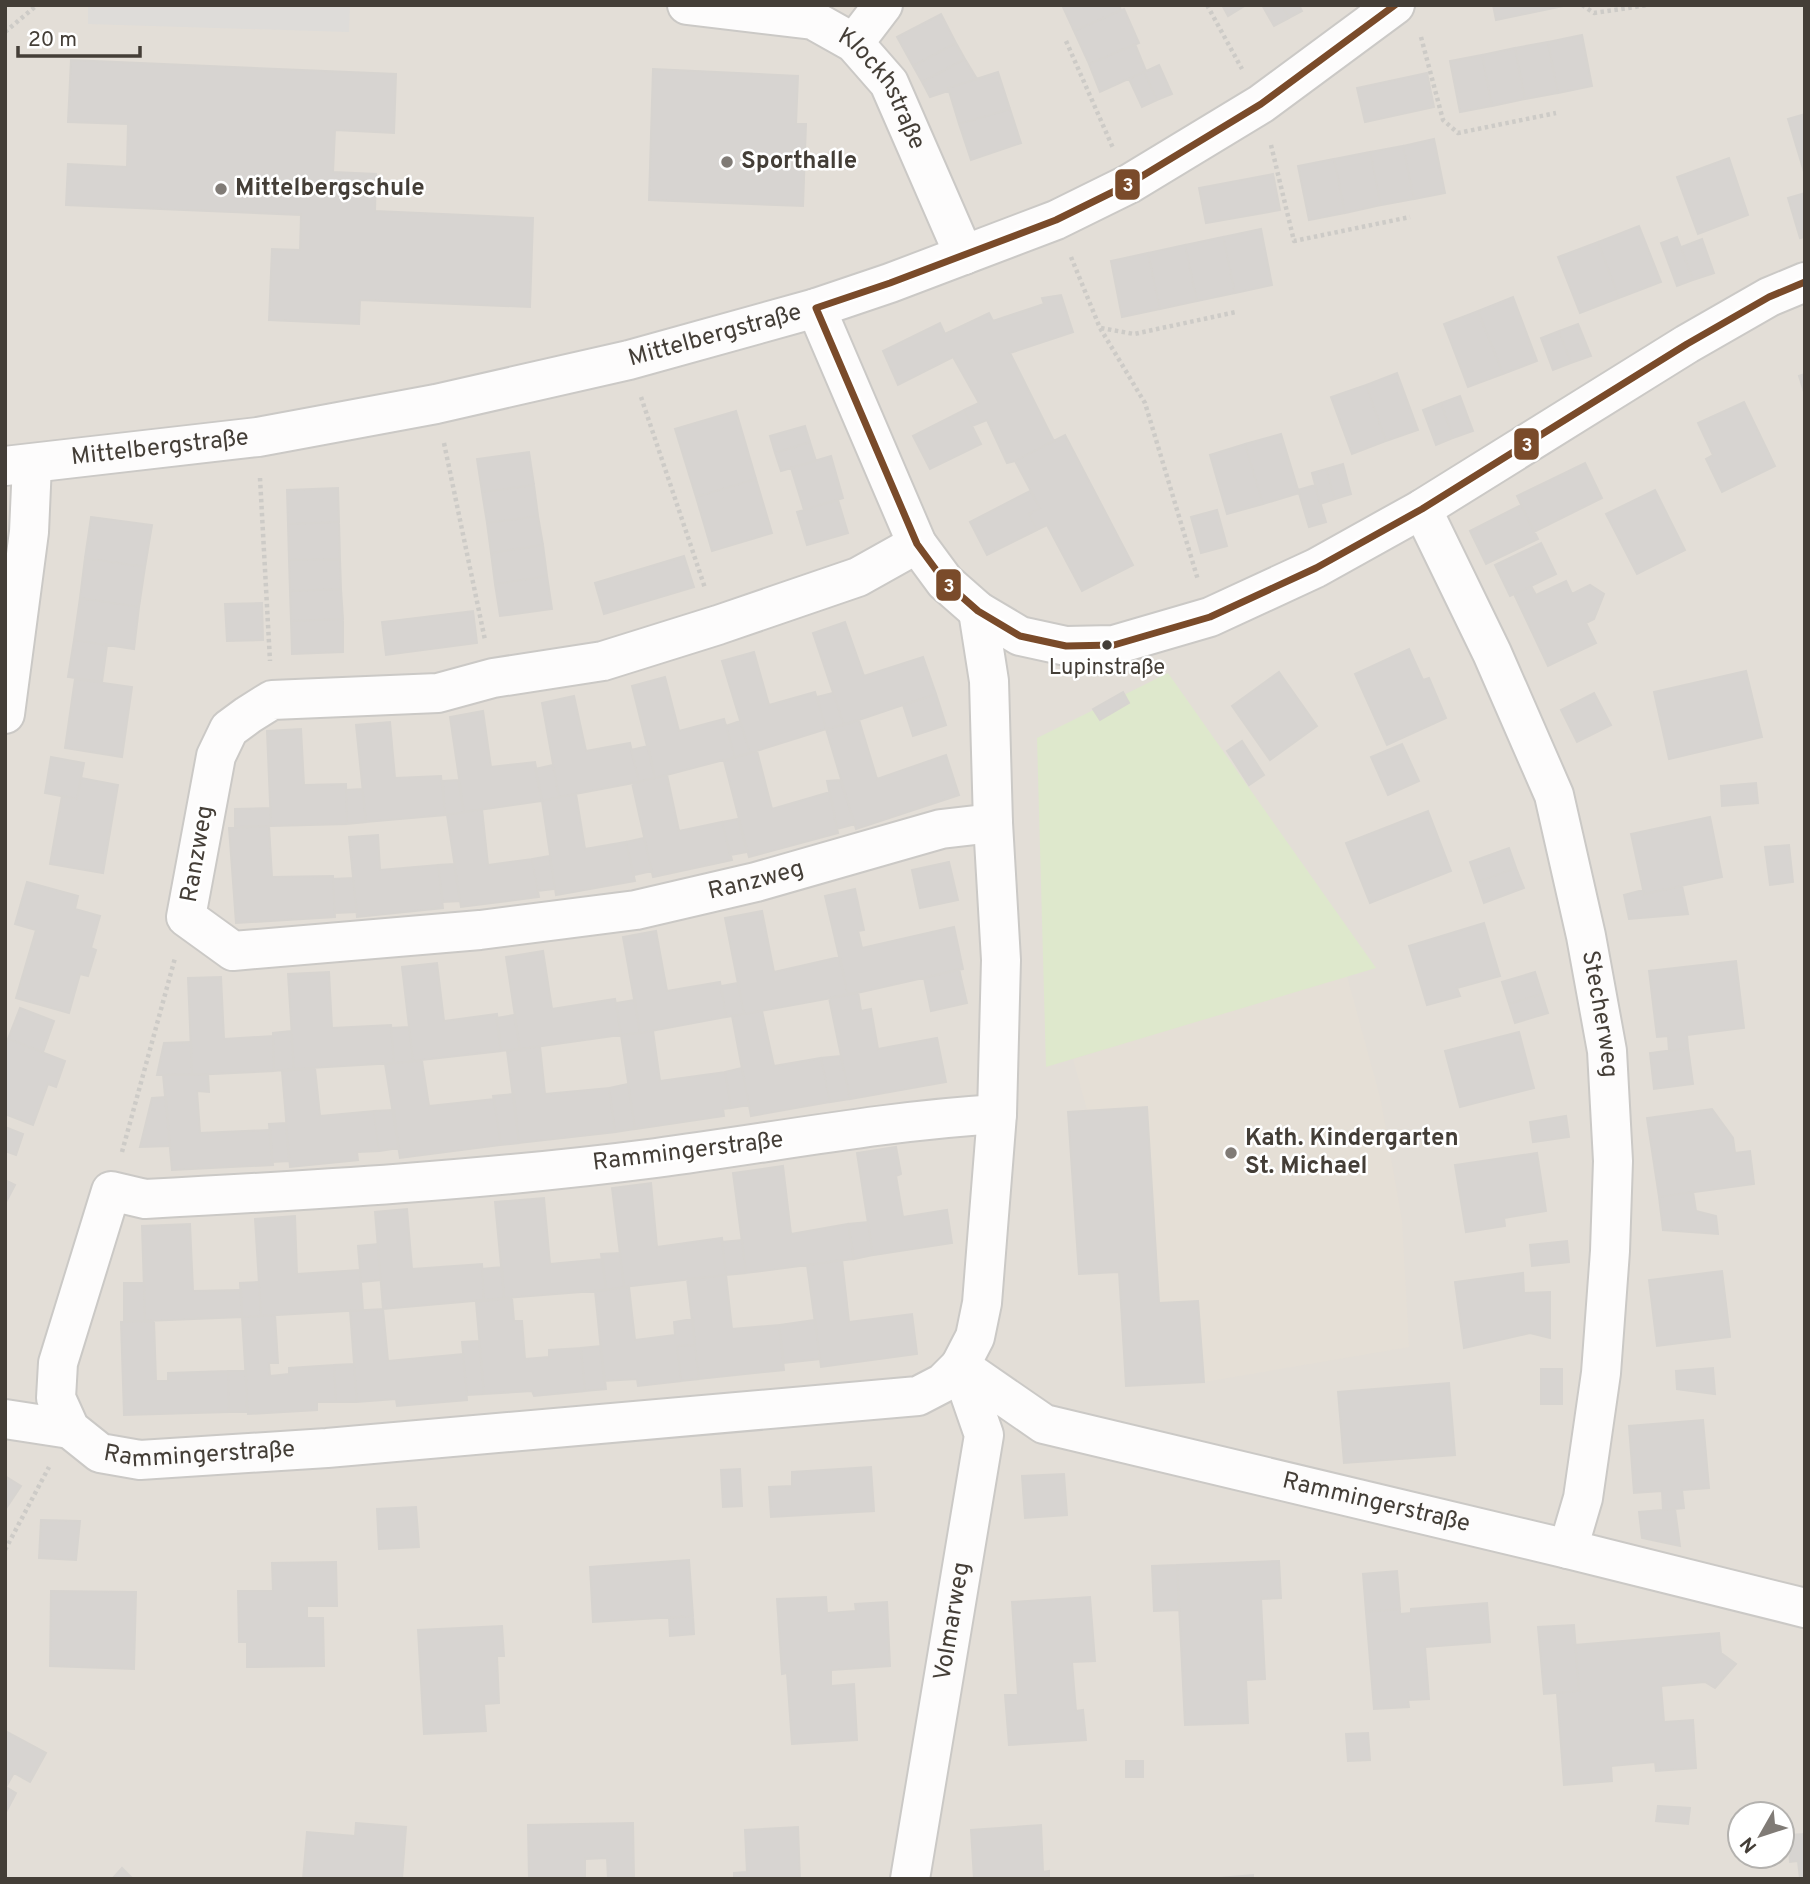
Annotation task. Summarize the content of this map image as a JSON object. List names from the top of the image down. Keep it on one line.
{"streets":{"street":["Klockhstraße","Mittelbergstraße","Ranzweg","Stecherweg","Rammingerstraße","Volmarweg"]},"crossings":[["Klockhstraße","Mittelbergstraße"],["Ranzweg","Rammingerstraße"],["Stecherweg","Rammingerstraße"],["Rammingerstraße","Volmarweg"]],"places":["Sporthalle","Mittelbergschule","Lupinstraße","Kath. Kindergarten St. Michael"],"lines":["transit line 3"],"scale_bar":"20 m","north":"bottom left"}
